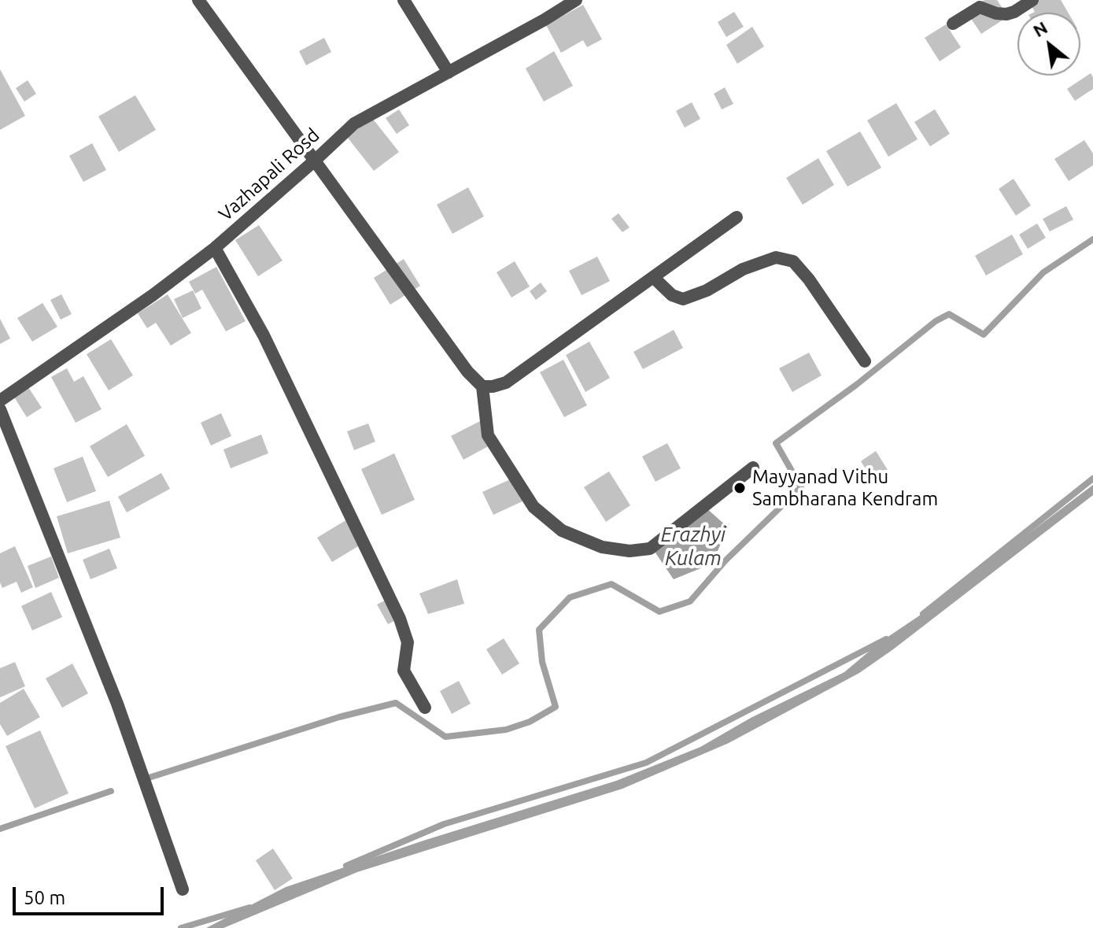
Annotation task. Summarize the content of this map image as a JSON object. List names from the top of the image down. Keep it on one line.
{"streets":{"street":["Vazhapali Rosd"]},"water":["Erazhyi Kulam"],"places":["Mayyanad Vithu Sambharana Kendram"],"scale_bar":"50 m","north":"top left"}
